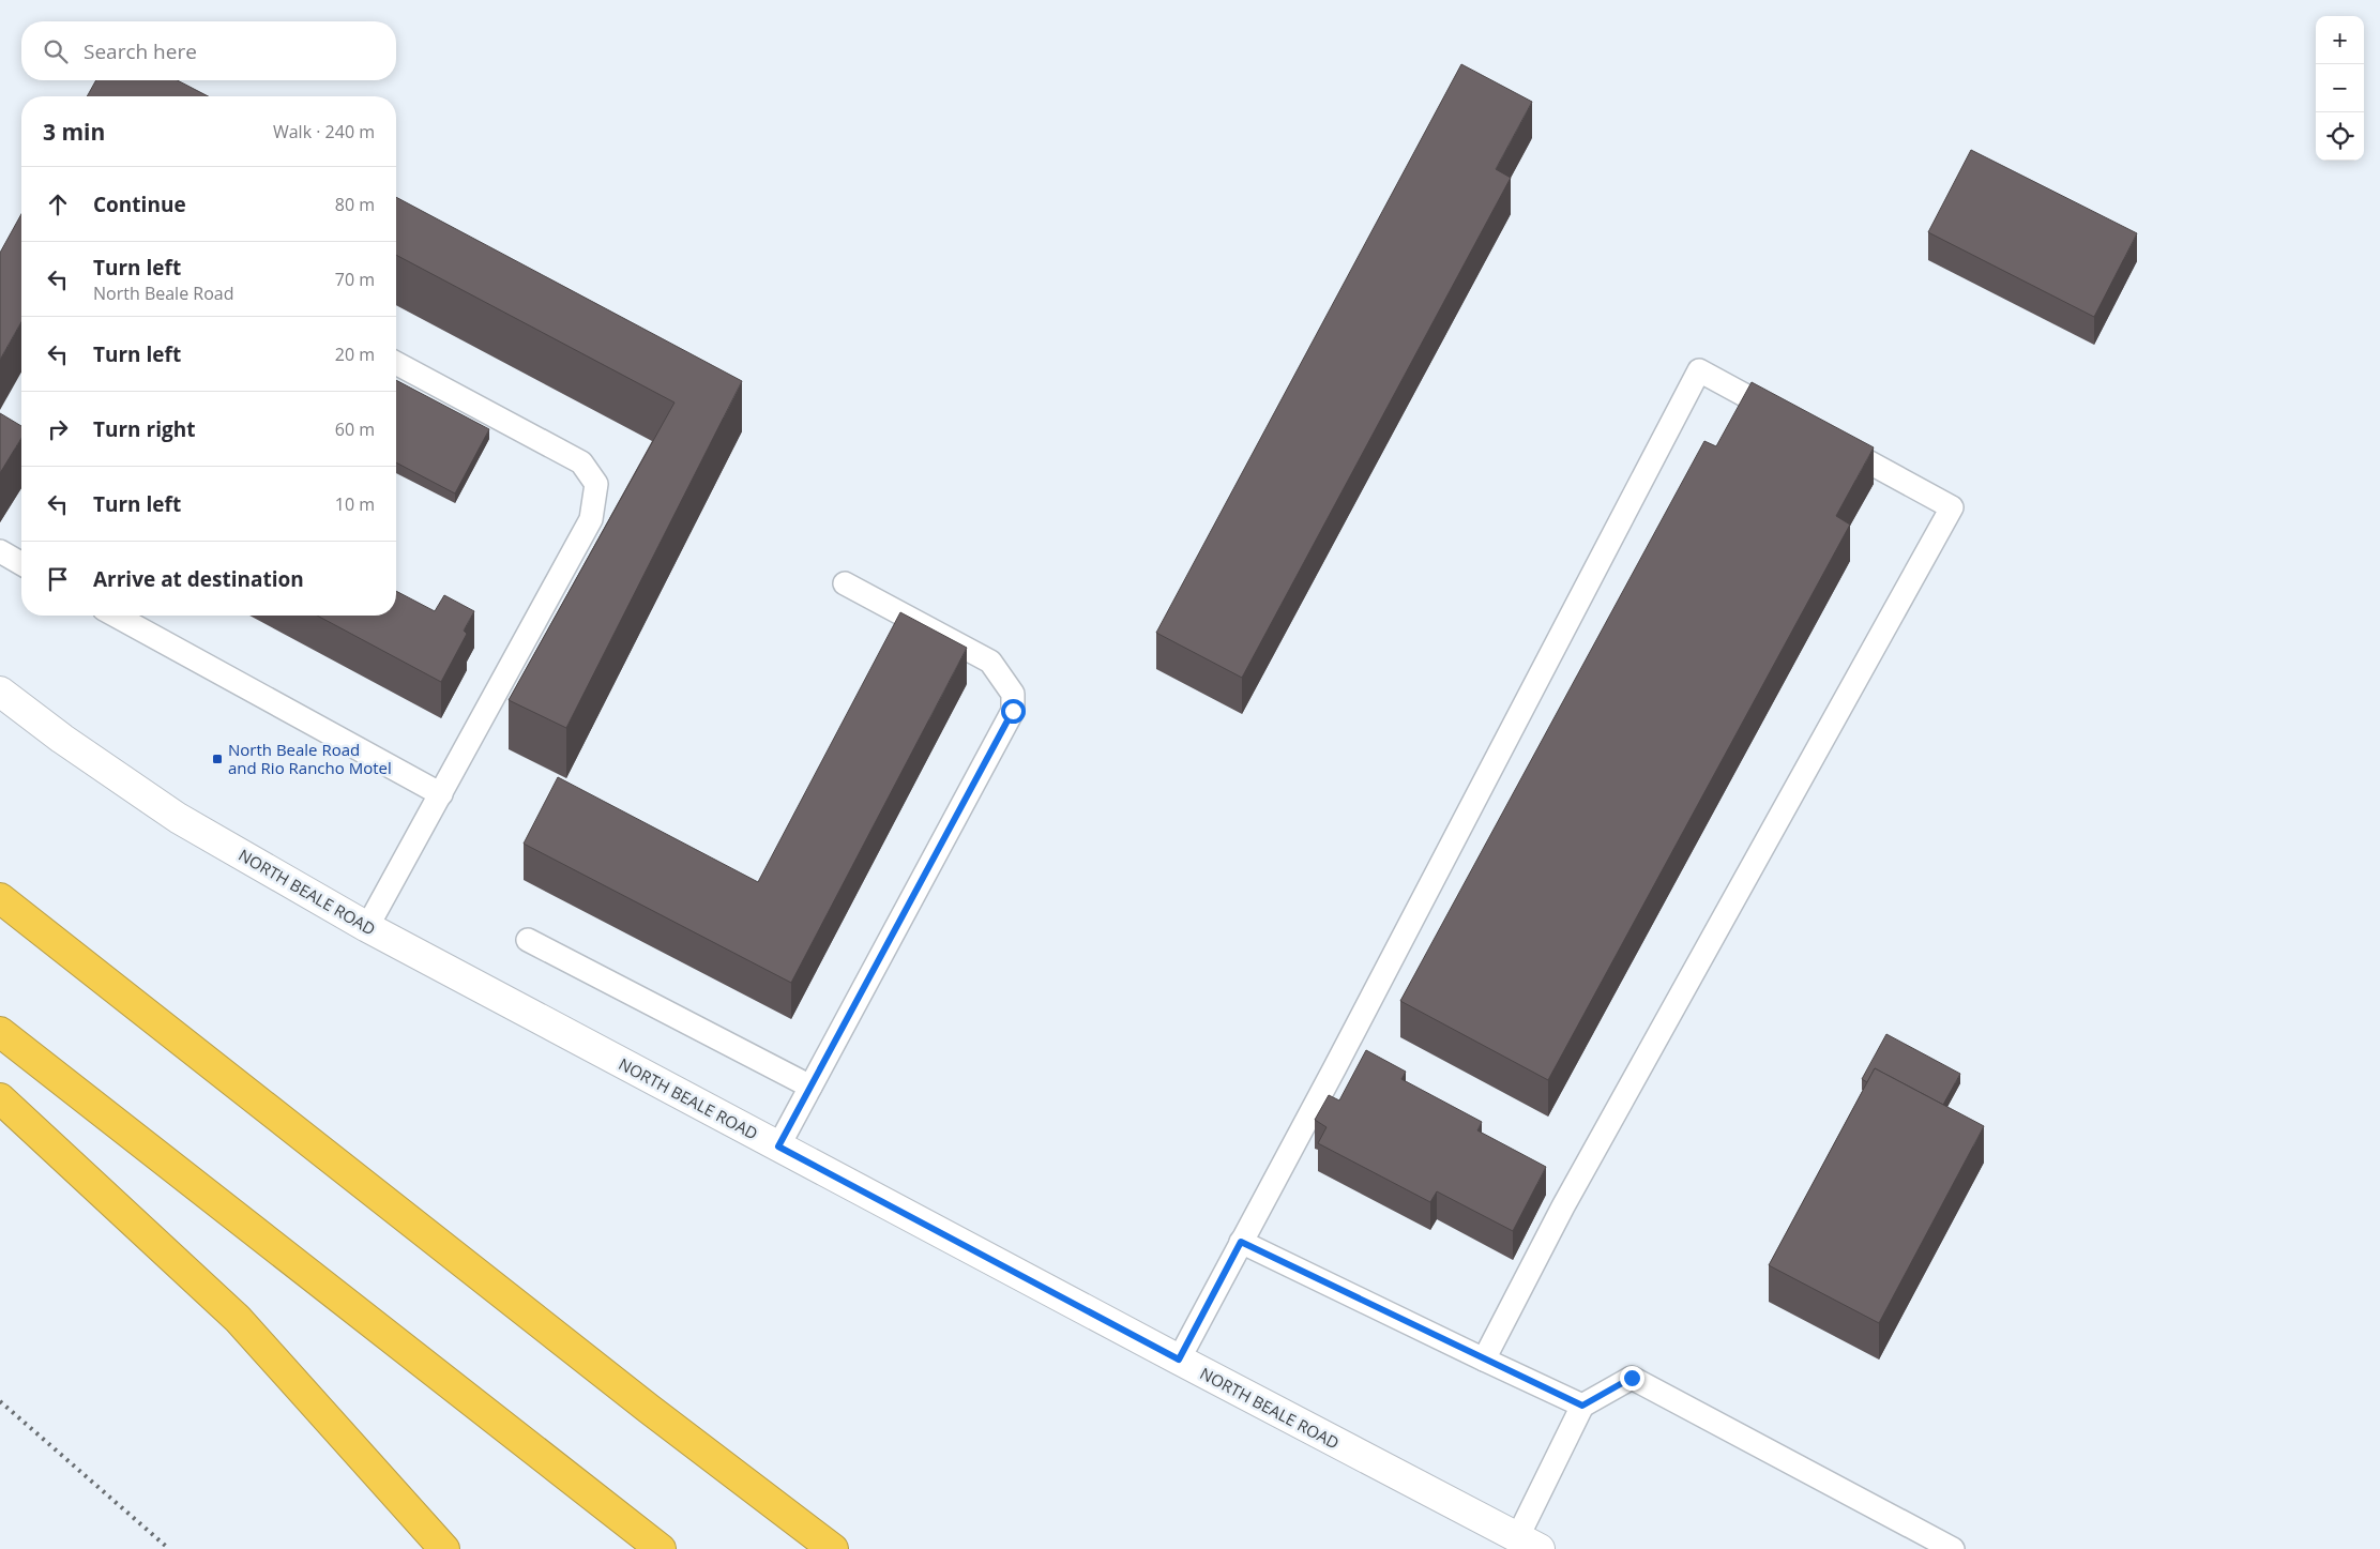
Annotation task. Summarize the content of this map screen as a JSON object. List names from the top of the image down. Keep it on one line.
{"streets":{"main road":["NORTH BEALE ROAD"]},"places":{"transit":["North Beale Road and Rio Rancho Motel"]},"page":{"map_buttons":["+","−"],"search":"Search here","heading":["3 min","Walk · 240 m"],"list":[["Continue","80 m"],["Turn left","North Beale Road","70 m"],["Turn left","20 m"],["Turn right","60 m"],["Turn left","10 m"],"Arrive at destination"]}}
